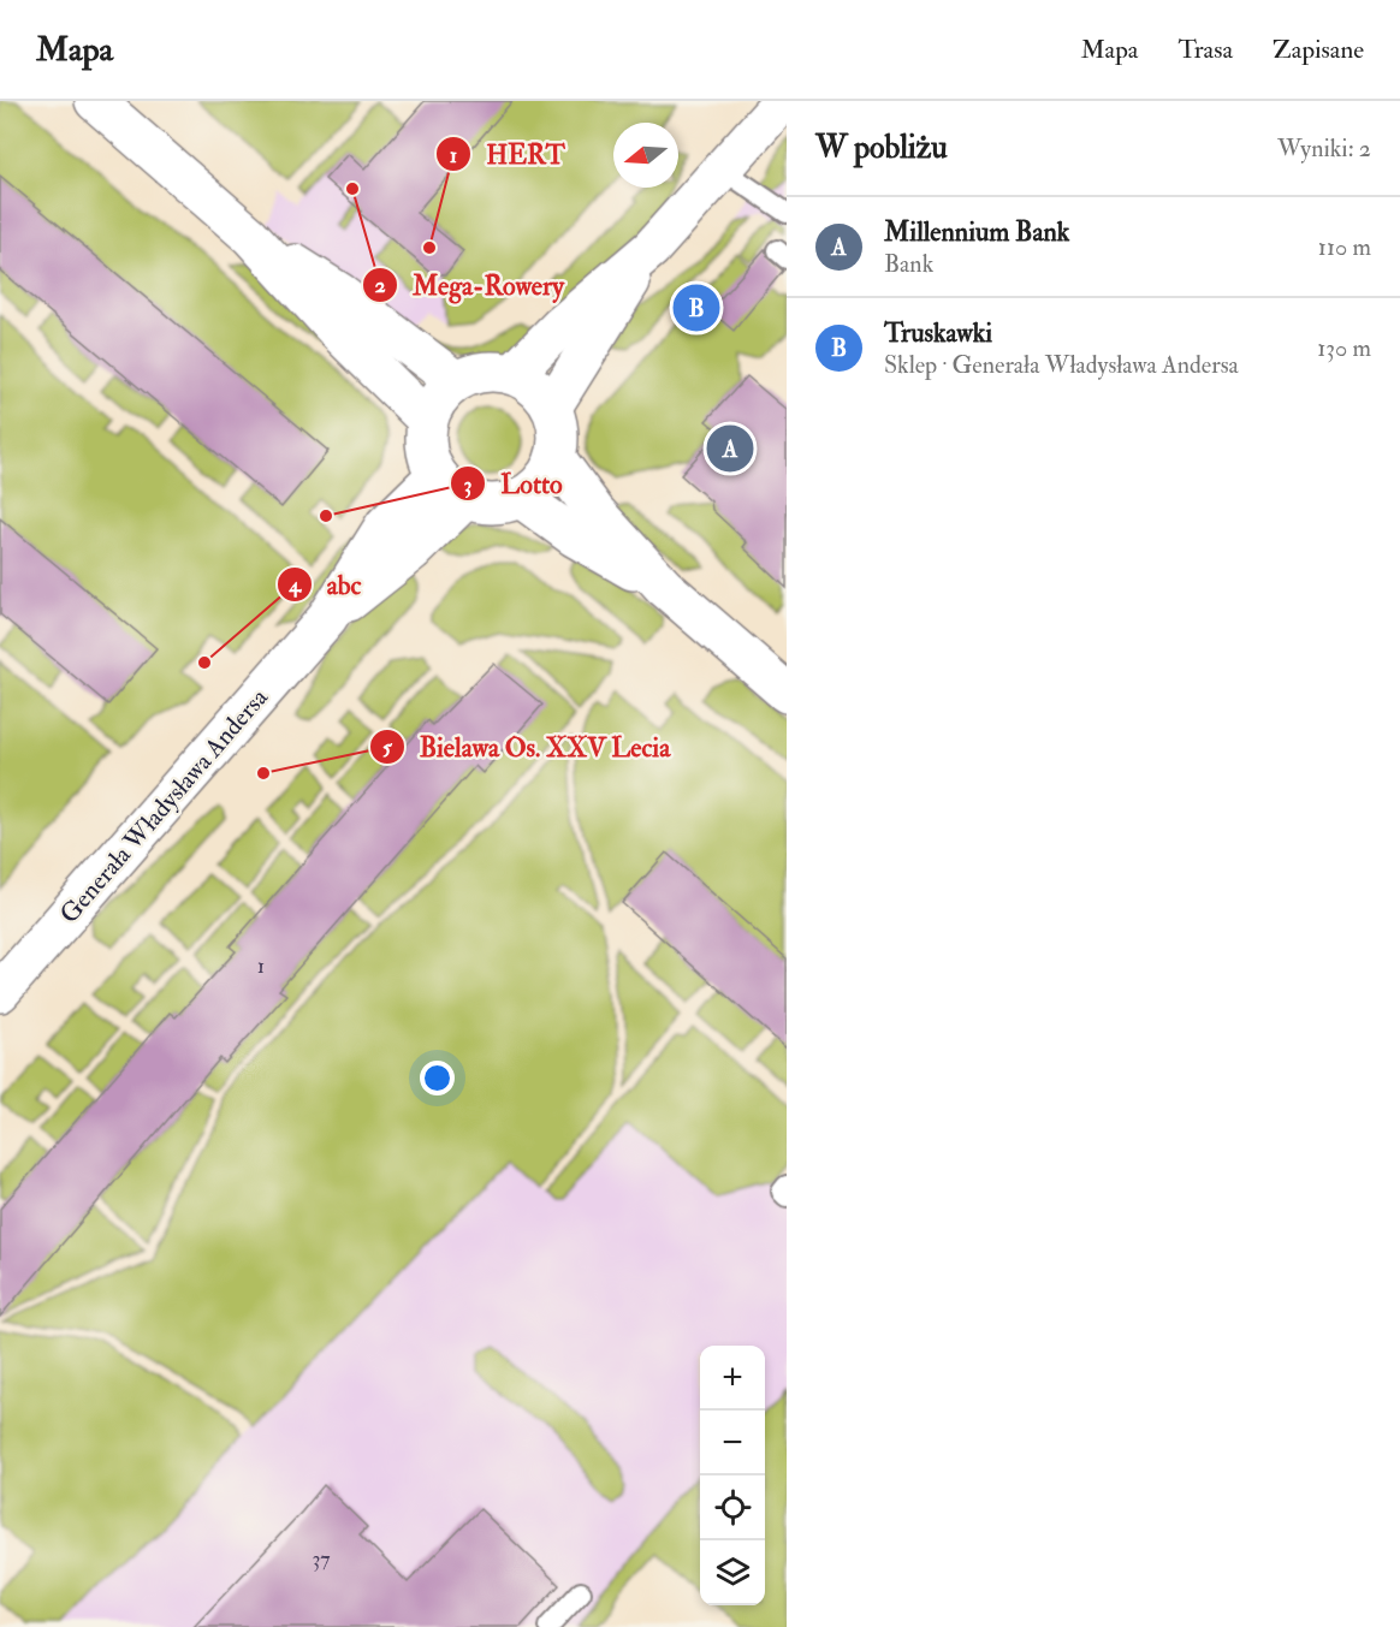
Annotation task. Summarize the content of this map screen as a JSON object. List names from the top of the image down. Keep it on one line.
{"streets":{"street":["Generała Władysława Andersa"]},"places":["Mega-Rowery","HERT","Lotto","abc","Bielawa Os. XXV Lecia"],"house_numbers":["1","37"],"north":"left","page":{"header":"Mapa","nav":["Mapa","Trasa","Zapisane"],"heading":["W pobliżu","Wyniki: 2"],"list":[{"mark":"A","name":"Millennium Bank","note":"Bank","value":"110 m"},{"mark":"B","name":"Truskawki","note":"Sklep · Generała Władysława Andersa","value":"130 m"}],"pins":["B","A"],"map_buttons":["+","−"]}}
